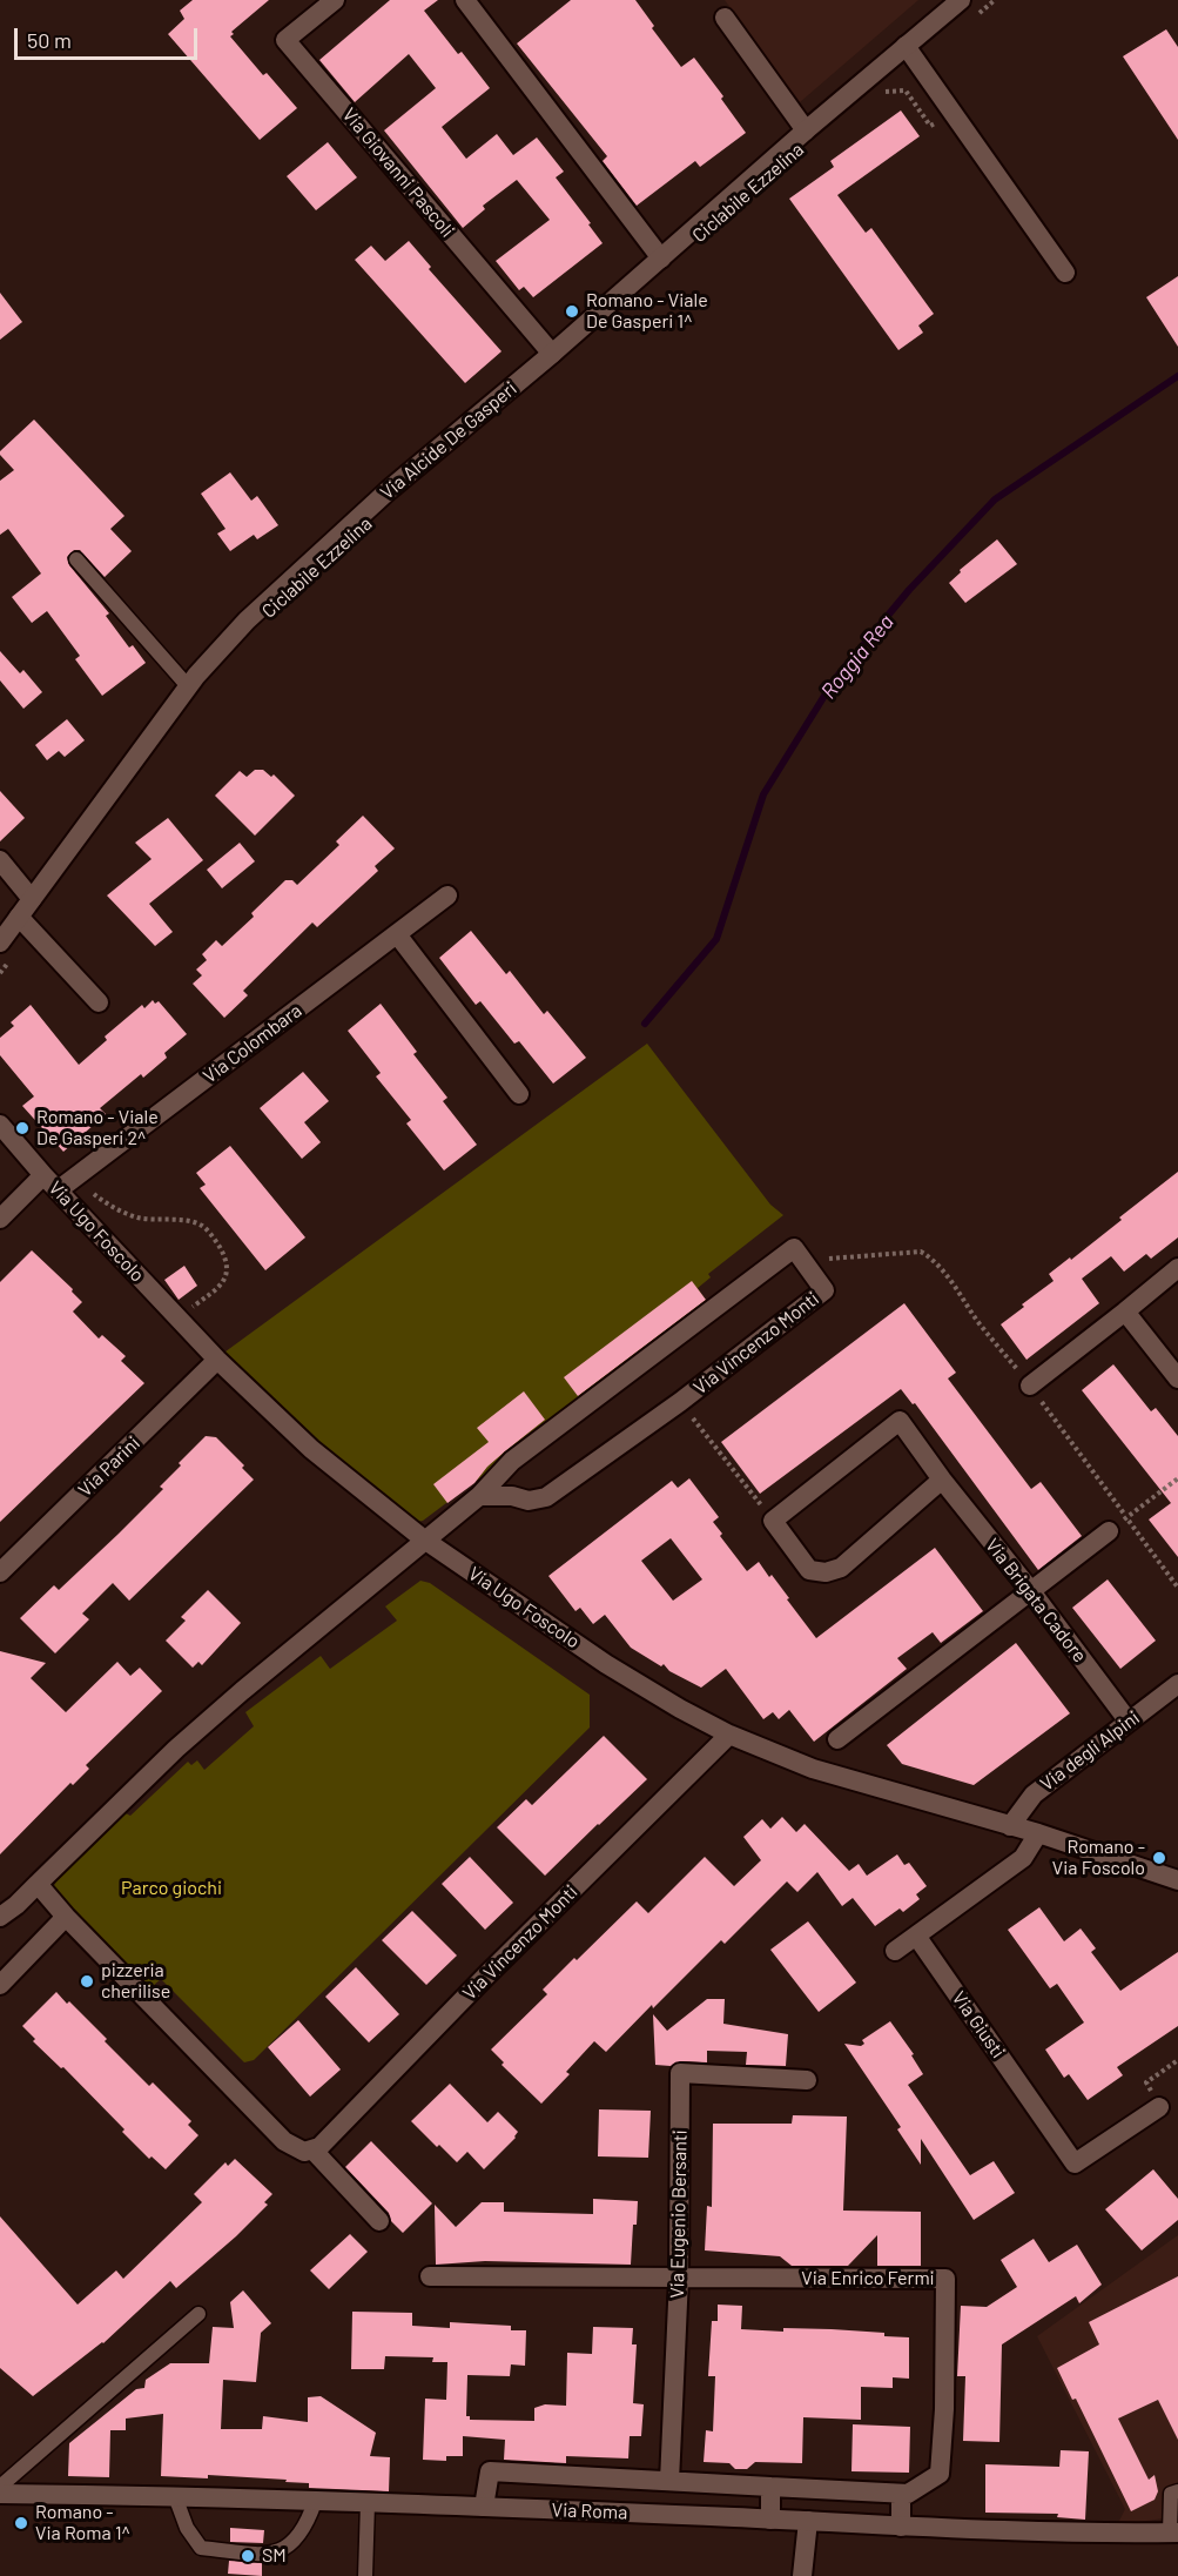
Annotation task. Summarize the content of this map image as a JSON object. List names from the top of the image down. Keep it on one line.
{"streets":{"street":["Via Giovanni Pascoli","Via Alcide De Gasperi","Via Colombara","Via Ugo Foscolo","Via Vincenzo Monti","Via Parini","Via Brigata Cadore","Via degli Alpini","Via Giusti","Via Eugenio Bersanti","Via Enrico Fermi","Via Roma"]},"crossings":[["Via Giovanni Pascoli","Via Alcide De Gasperi"],["Via Colombara","Via Ugo Foscolo"],["Via Ugo Foscolo","Via Vincenzo Monti"],["Via Ugo Foscolo","Via Parini"],["Via Ugo Foscolo","Via degli Alpini"],["Via Brigata Cadore","Via degli Alpini"],["Via Eugenio Bersanti","Via Enrico Fermi"]],"water":["Roggia Rea"],"parks":["Parco giochi"],"places":["Romano - Viale De Gasperi 1^","Romano - Viale De Gasperi 2^","Romano - Via Foscolo","pizzeria cherilise","Romano - Via Roma 1^","SM"],"scale_bar":"50 m"}
